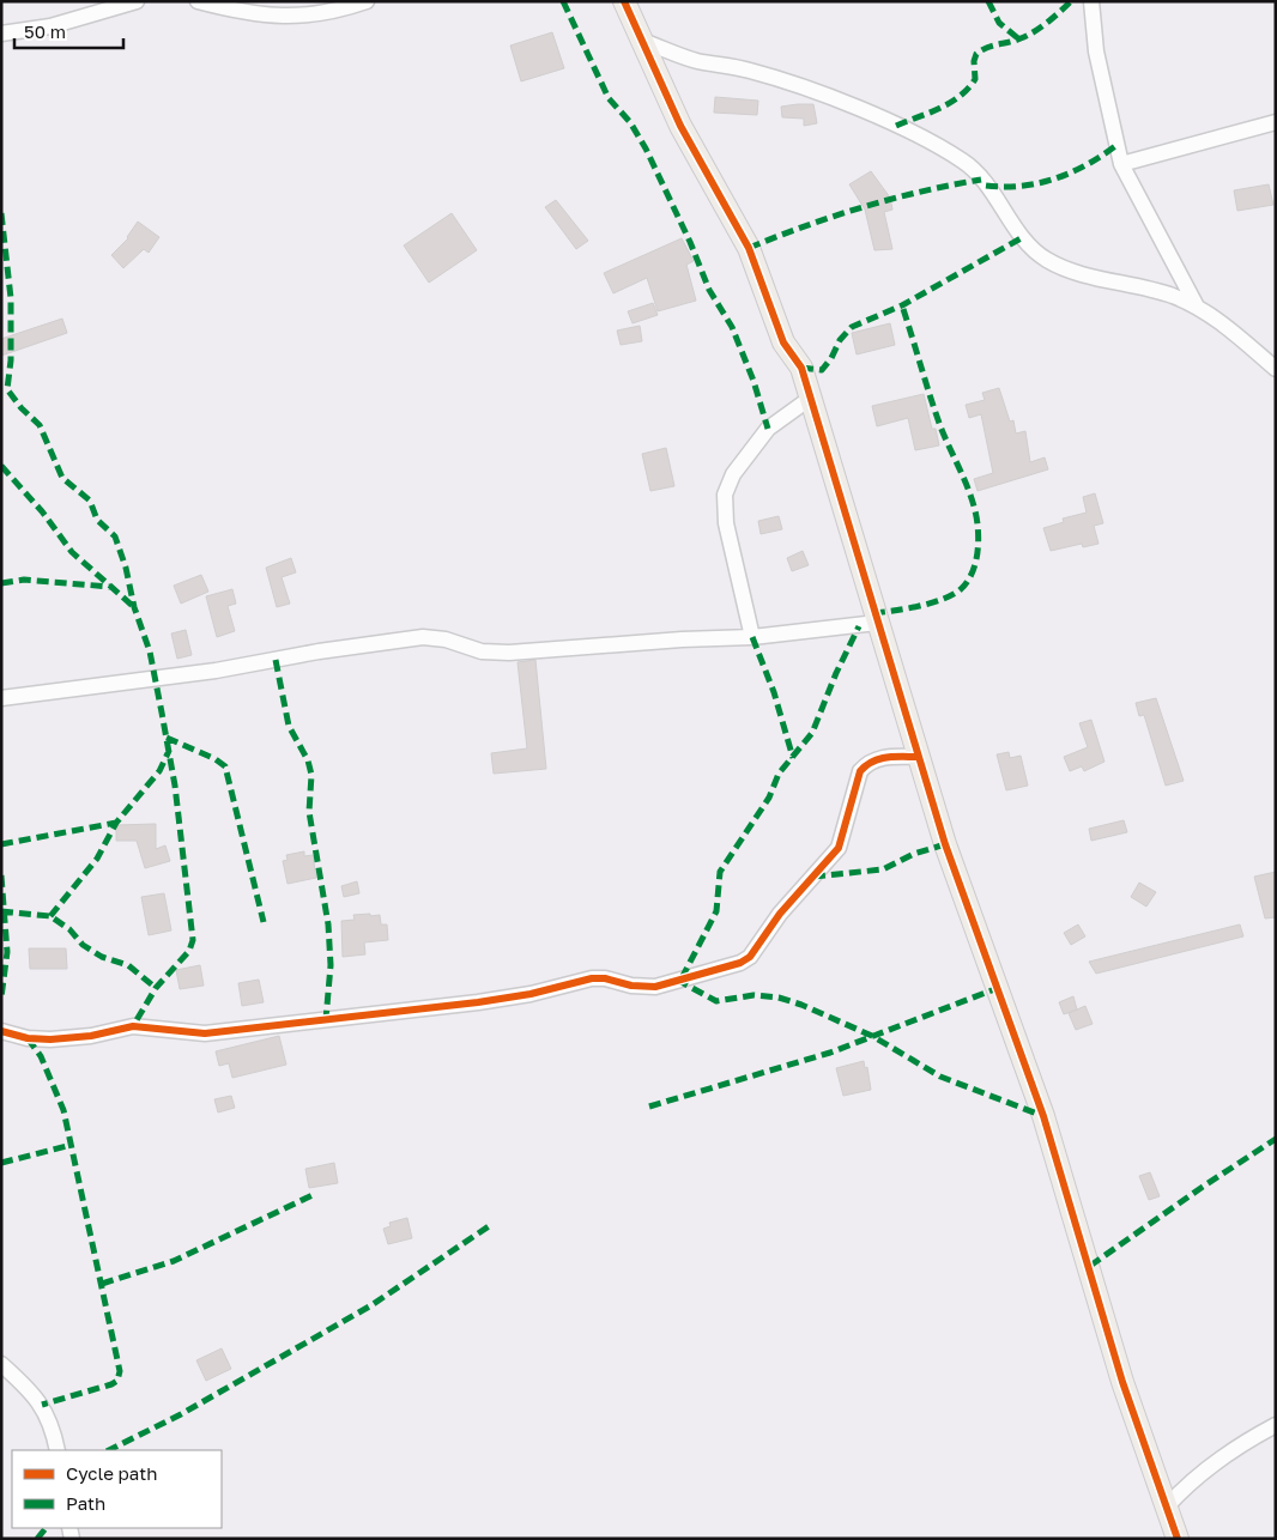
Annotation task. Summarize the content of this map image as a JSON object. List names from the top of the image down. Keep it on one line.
{"legend":["Cycle path","Path"],"scale_bar":"50 m"}
